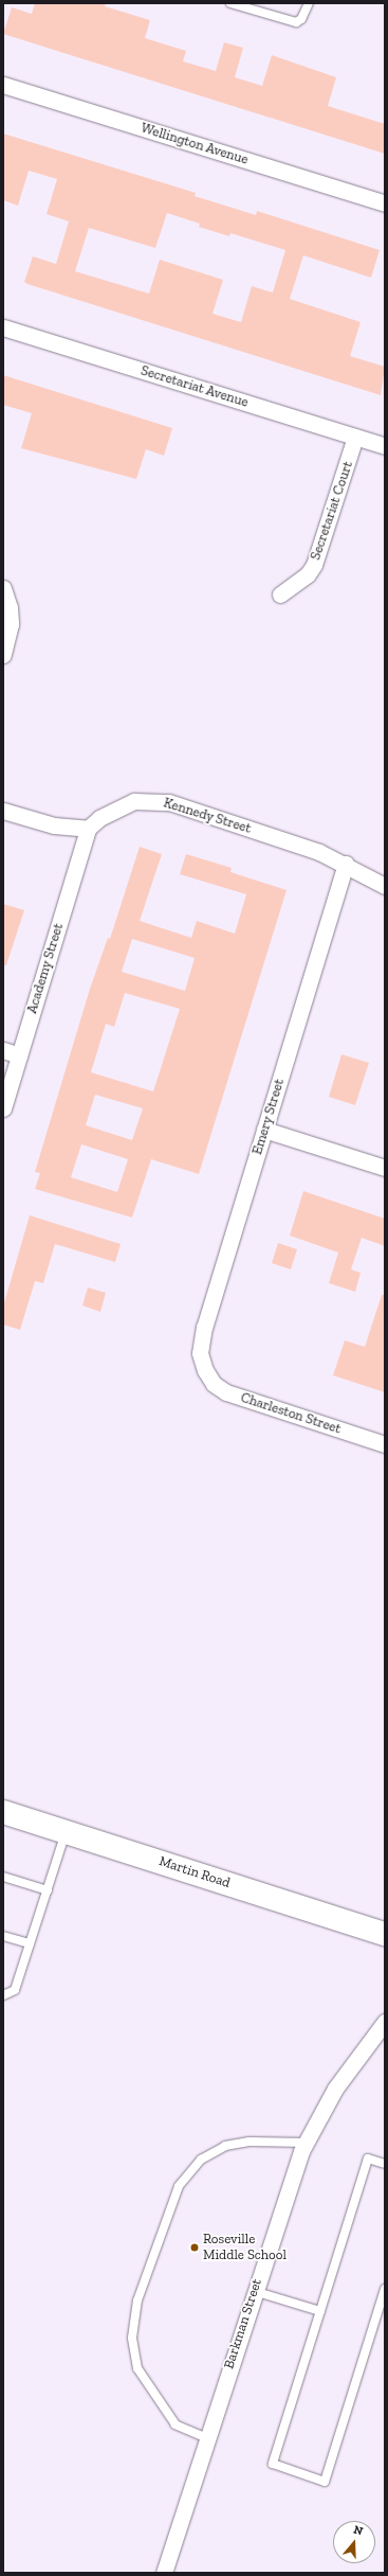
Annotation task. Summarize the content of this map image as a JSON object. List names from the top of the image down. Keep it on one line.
{"streets":{"street":["Wellington Avenue","Secretariat Avenue","Secretariat Court","Kennedy Street","Academy Street","Emery Street","Charleston Street","Martin Road","Barkman Street"]},"crossings":[["Secretariat Avenue","Secretariat Court"],["Kennedy Street","Academy Street"],["Kennedy Street","Emery Street"],["Emery Street","Charleston Street"]],"places":["Roseville Middle School"],"north":"top"}
